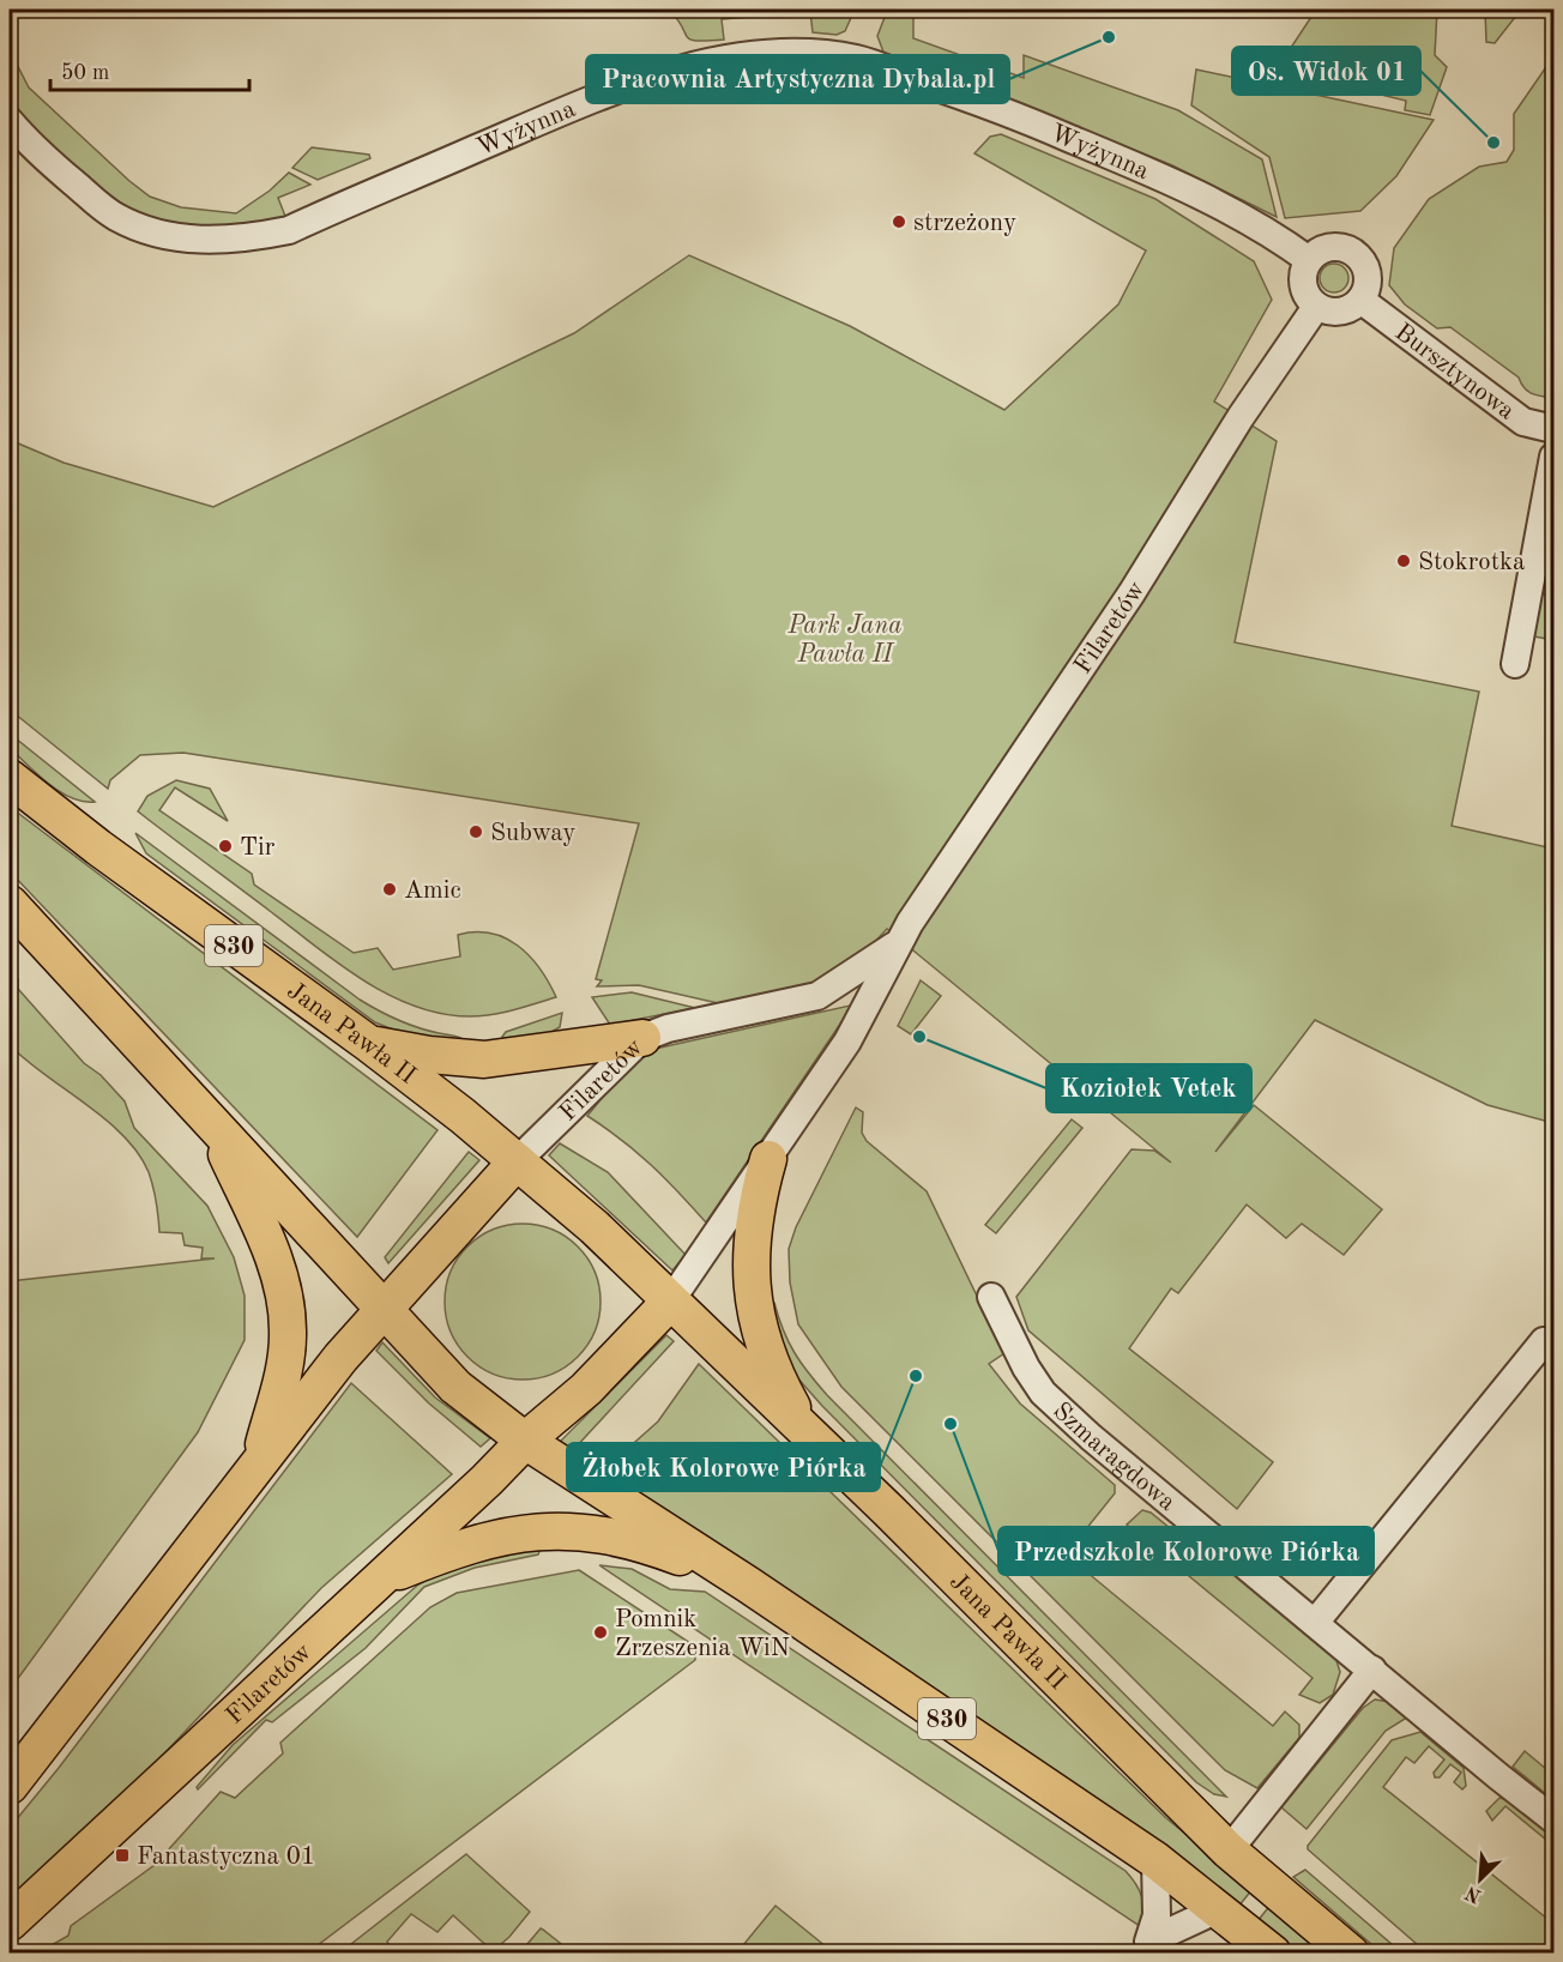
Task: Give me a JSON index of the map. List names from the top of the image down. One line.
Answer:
{"streets":{"main road":["Filaretów","830","Jana Pawła II"],"street":["Wyżynna","Bursztynowa","Szmaragdowa"]},"crossings":[["Wyżynna","Bursztynowa"],["Wyżynna","Filaretów"],["Bursztynowa","Filaretów"],["Filaretów","830"],["Filaretów","Jana Pawła II"],["830","Jana Pawła II"]],"parks":["Park Jana Pawła II"],"places":{"other":["Pracownia Artystyczna Dybala.pl","Os. Widok 01","strzeżony","Stokrotka","Subway","Tir","Amic","Koziołek Vetek","Żłobek Kolorowe Piórka","Przedszkole Kolorowe Piórka","Pomnik Zrzeszenia WiN"],"transit":["Fantastyczna 01"]},"scale_bar":"50 m","north":"bottom left"}
